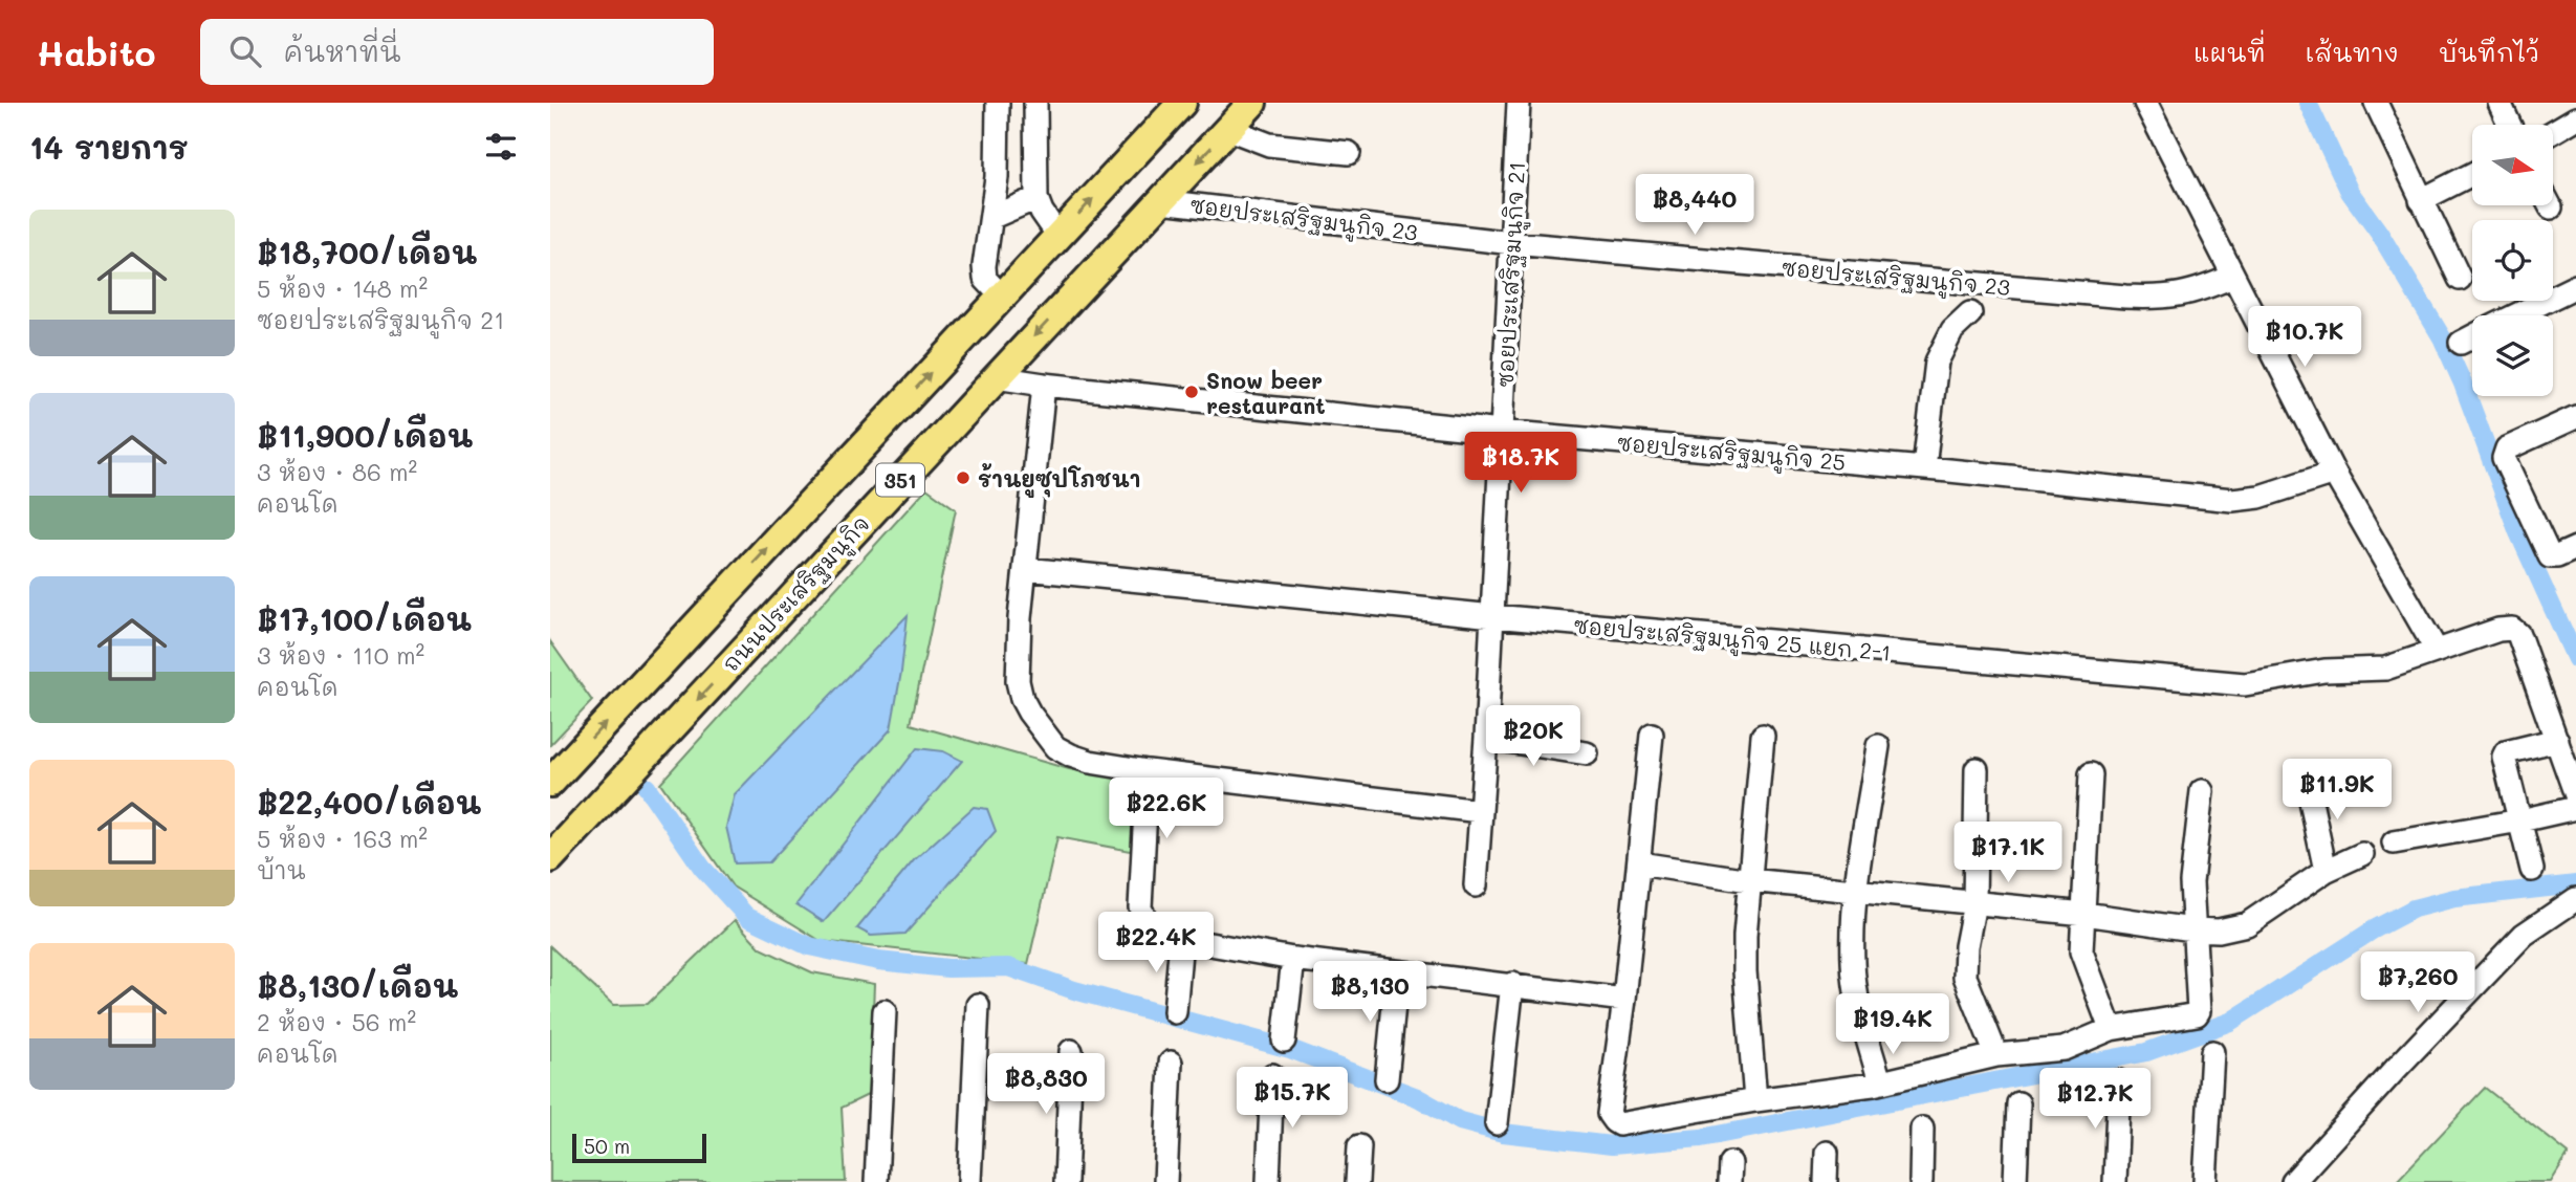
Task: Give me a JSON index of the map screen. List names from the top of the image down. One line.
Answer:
{"streets":{"main road":["351","ถนนประเสริฐมนูกิจ"],"street":["ซอยประเสริฐมนูกิจ 23","ซอยประเสริฐมนูกิจ 21","ซอยประเสริฐมนูกิจ 25","ซอยประเสริฐมนูกิจ 25 แยก 2-1"]},"crossings":[["ซอยประเสริฐมนูกิจ 23","ซอยประเสริฐมนูกิจ 21"],["ซอยประเสริฐมนูกิจ 23","ถนนประเสริฐมนูกิจ"],["ซอยประเสริฐมนูกิจ 21","ซอยประเสริฐมนูกิจ 25"],["ซอยประเสริฐมนูกิจ 21","ซอยประเสริฐมนูกิจ 25 แยก 2-1"],["ซอยประเสริฐมนูกิจ 25","ถนนประเสริฐมนูกิจ"]],"places":["Snow beer restaurant","ร้านยูซุปโภชนา"],"scale_bar":"50 m","north":"right","page":{"header":"Habito","search":"ค้นหาที่นี่","nav":["แผนที่","เส้นทาง","บันทึกไว้"],"heading":"14 รายการ","price":["฿8,440","฿10.7K","฿18.7K","฿20K","฿11.9K","฿22.6K","฿17.1K","฿22.4K","฿7,260","฿8,130","฿19.4K","฿8,830","฿15.7K","฿12.7K"],"list":[{"name":"฿18,700/เดือน","note":"5 ห้อง · 148 m² · ซอยประเสริฐมนูกิจ 21"},{"name":"฿11,900/เดือน","note":"3 ห้อง · 86 m² · คอนโด"},{"name":"฿17,100/เดือน","note":"3 ห้อง · 110 m² · คอนโด"},{"name":"฿22,400/เดือน","note":"5 ห้อง · 163 m² · บ้าน"},{"name":"฿8,130/เดือน","note":"2 ห้อง · 56 m² · คอนโด"}],"scale":"50 m"}}
